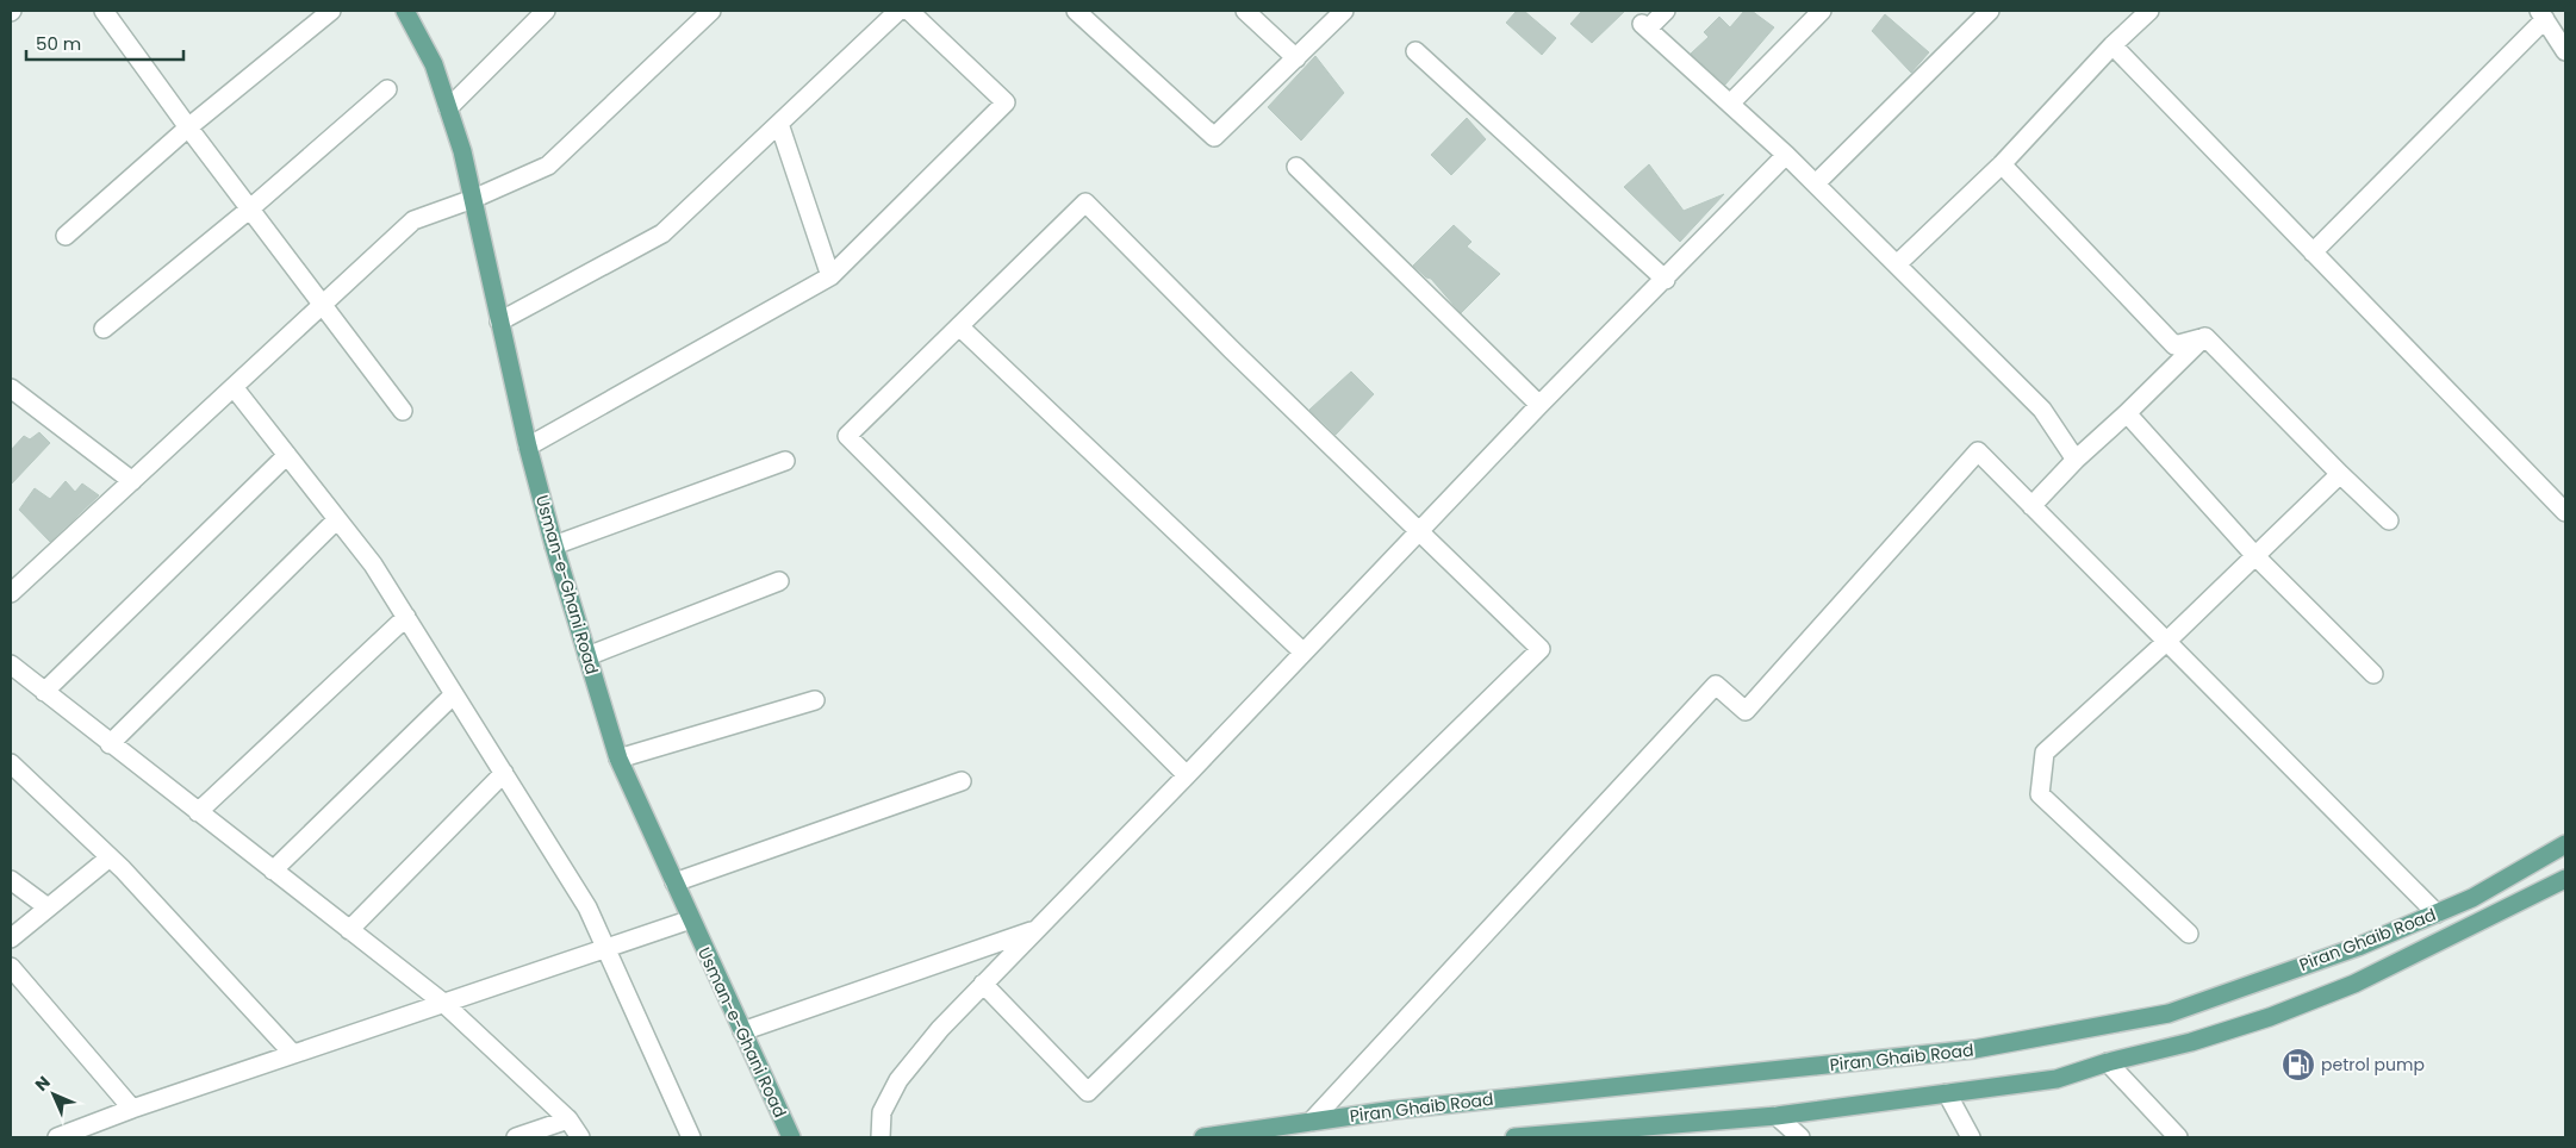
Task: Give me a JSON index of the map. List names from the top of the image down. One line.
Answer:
{"streets":{"main road":["Usman-e-Ghani Road","Piran Ghaib Road"]},"places":{"fuel station":["petrol pump"]},"scale_bar":"50 m","north":"top left"}
